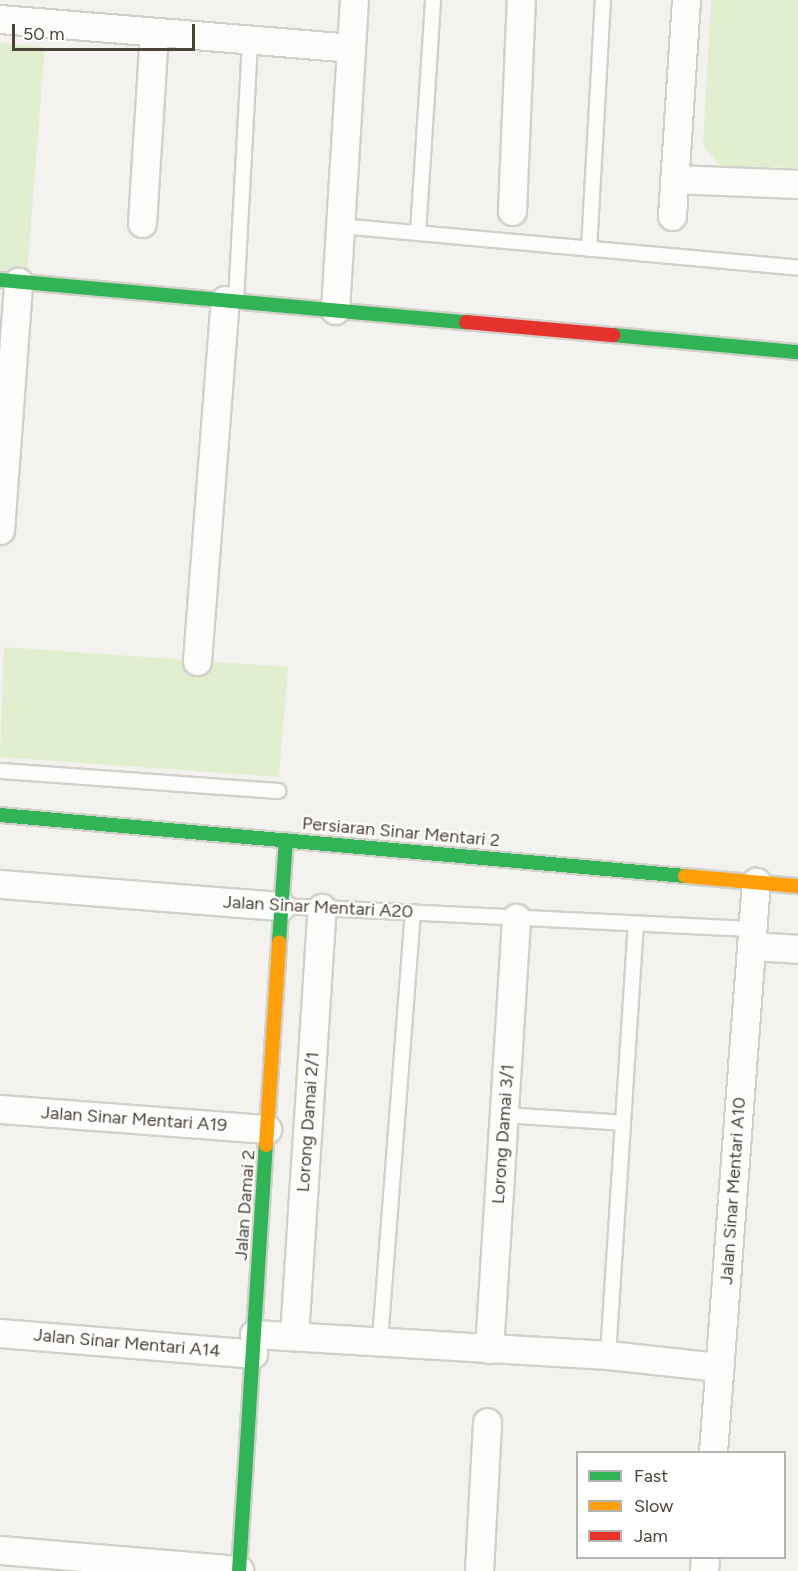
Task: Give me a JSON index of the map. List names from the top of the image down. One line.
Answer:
{"streets":{"street":["Persiaran Sinar Mentari 2","Jalan Sinar Mentari A20","Jalan Sinar Mentari A19","Lorong Damai 2/1","Lorong Damai 3/1","Jalan Sinar Mentari A10","Jalan Damai 2","Jalan Sinar Mentari A14"]},"crossings":[["Persiaran Sinar Mentari 2","Jalan Sinar Mentari A10"],["Persiaran Sinar Mentari 2","Jalan Damai 2"],["Jalan Sinar Mentari A20","Lorong Damai 2/1"],["Jalan Sinar Mentari A20","Lorong Damai 3/1"],["Jalan Sinar Mentari A20","Jalan Sinar Mentari A10"],["Jalan Sinar Mentari A20","Jalan Damai 2"],["Jalan Sinar Mentari A19","Jalan Damai 2"],["Lorong Damai 2/1","Jalan Sinar Mentari A14"],["Lorong Damai 3/1","Jalan Sinar Mentari A14"],["Jalan Sinar Mentari A10","Jalan Sinar Mentari A14"],["Jalan Damai 2","Jalan Sinar Mentari A14"]],"legend":["Fast","Slow","Jam"],"scale_bar":"50 m"}
